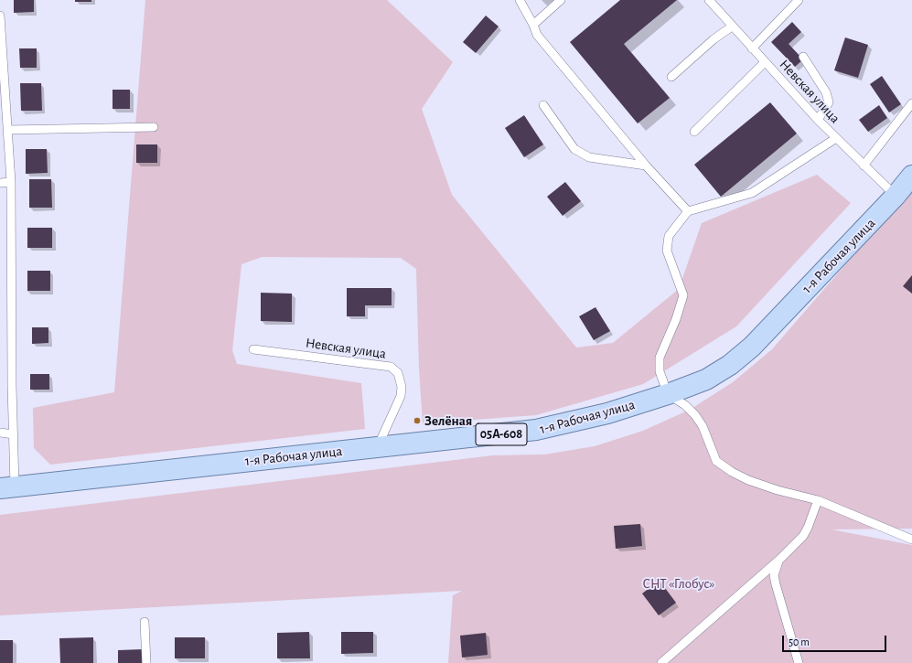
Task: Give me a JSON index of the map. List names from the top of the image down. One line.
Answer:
{"streets":{"main road":["1-я Рабочая улица","05А-608"],"lane":["Невская улица"]},"crossings":[["Невская улица","1-я Рабочая улица"]],"parks":["СНТ «Глобус»"],"places":["Зелёная"],"scale_bar":"50 m"}
